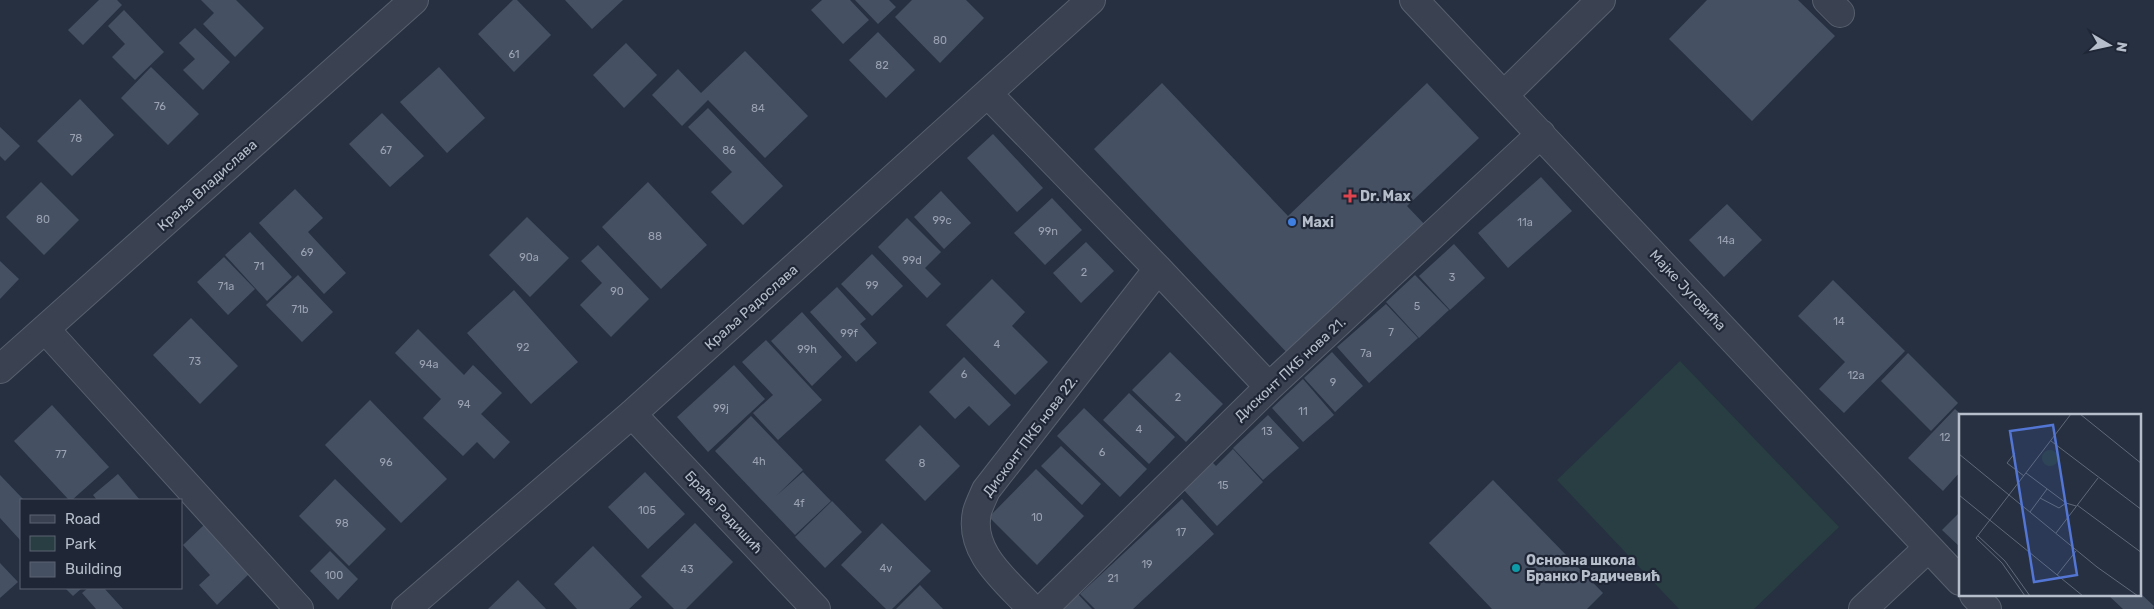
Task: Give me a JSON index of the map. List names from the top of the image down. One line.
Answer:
{"streets":{"street":["Краља Владислава","Мајке Југовића","Краља Радослава","Дисконт ПКБ нова 21.","Дисконт ПКБ нова 22.","Браће Радишић"]},"crossings":[["Мајке Југовића","Дисконт ПКБ нова 21."],["Краља Радослава","Браће Радишић"]],"places":{"health":["Dr. Max"],"other":["Maxi","Основна школа Бранко Радичевић"]},"house_numbers":["80","61","82","76","84","78","67","86","80","99c","11a","99n","88","14a","69","90a","99d","71","2","3","99","71a","90","5","71b","14","7","99f","4","92","99h","7a","73","94a","6","12a","9","2","94","99j","11","4","13","12","6","77","4h","96","8","15","4f","105","10","98","17","19","4v","43","100","21"],"legend":["Road","Park","Building"],"north":"right"}
